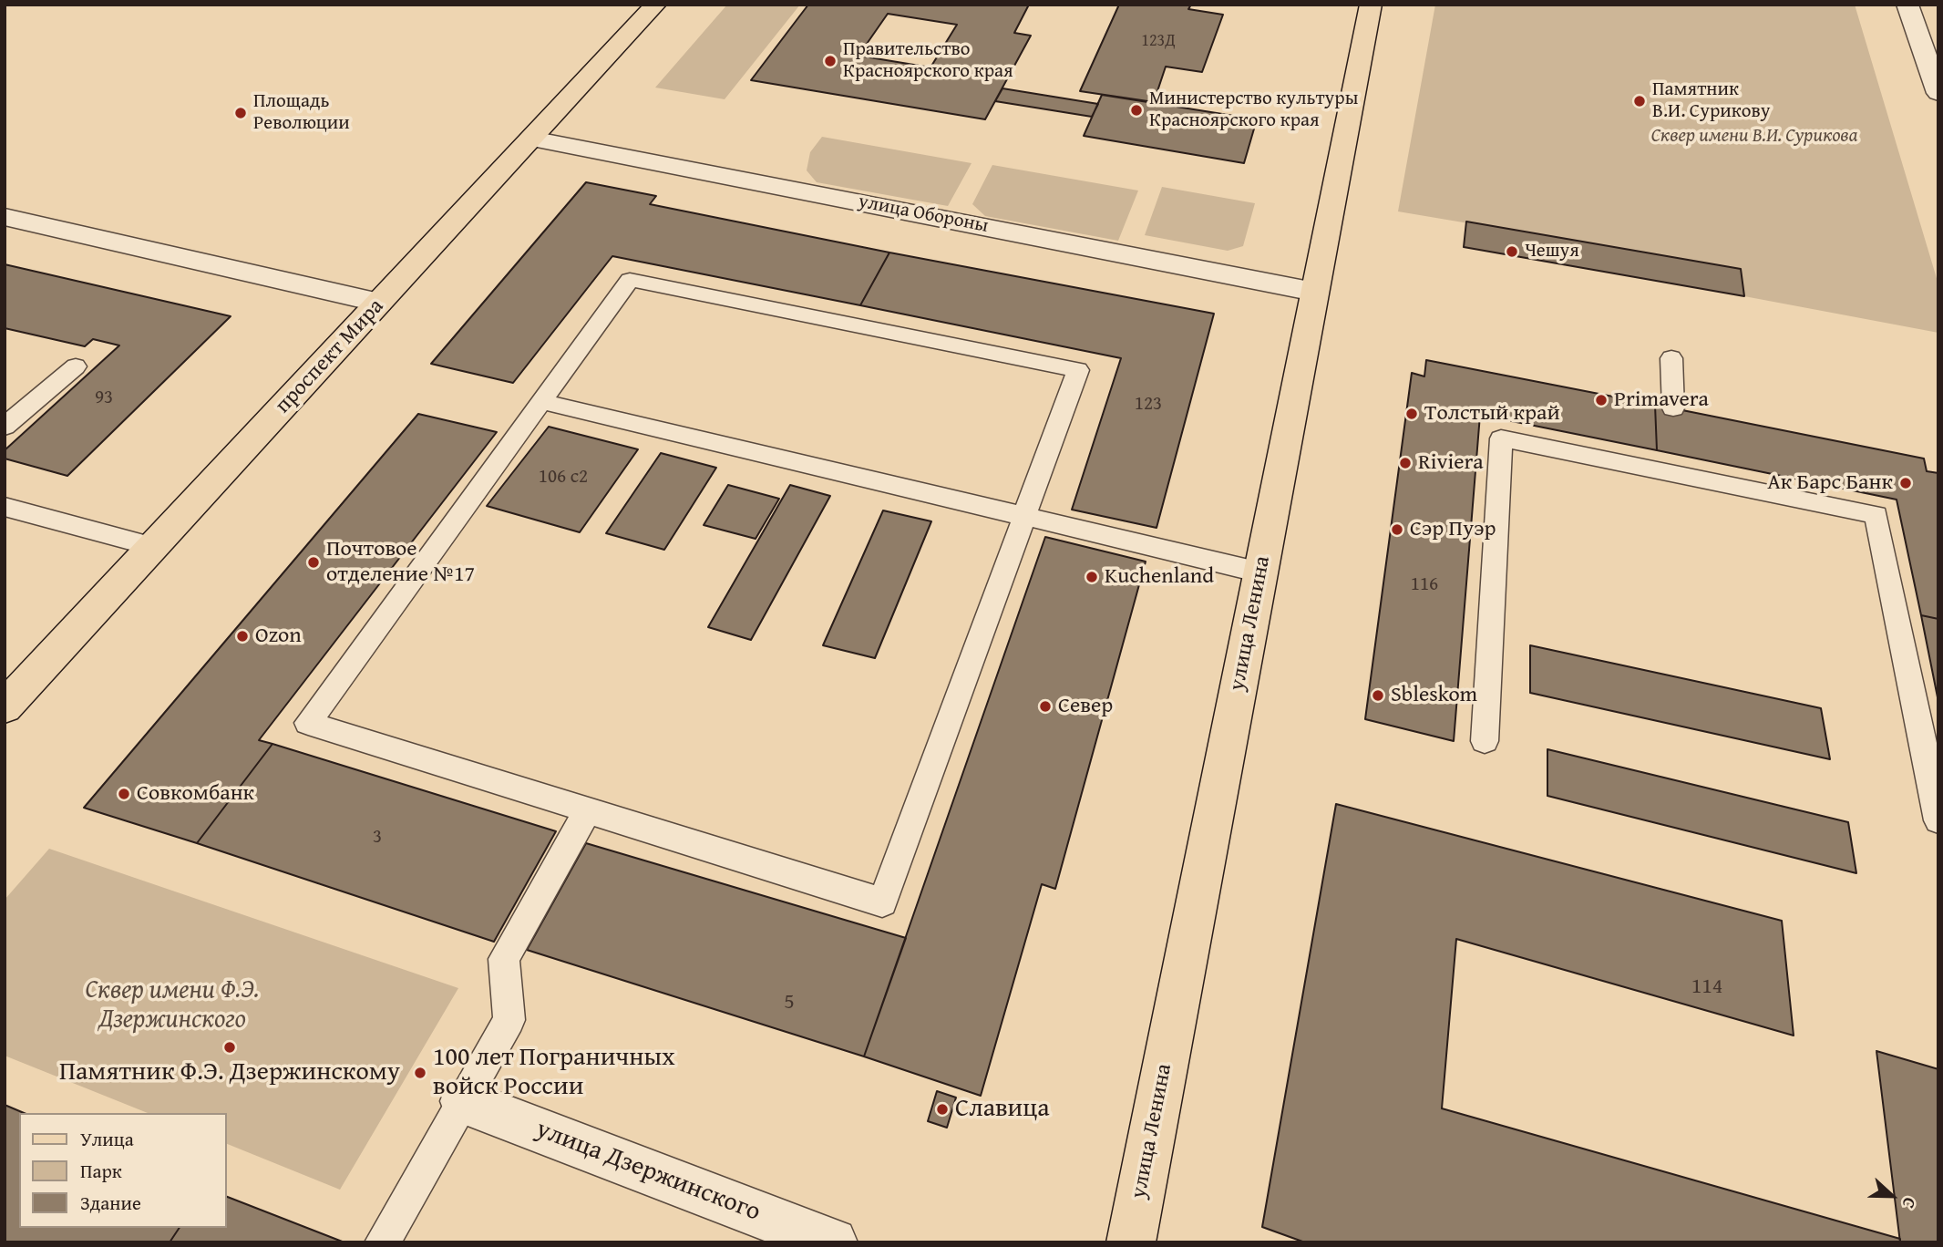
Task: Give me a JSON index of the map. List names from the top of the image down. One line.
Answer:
{"streets":{"main road":["проспект Мира","улица Ленина"],"street":["улица Обороны","улица Дзержинского"]},"crossings":[["улица Обороны","проспект Мира"],["улица Обороны","улица Ленина"]],"parks":["Сквер имени В.И. Сурикова","Сквер имени Ф.Э. Дзержинского"],"places":["Правительство Красноярского края","Памятник В.И. Сурикову","Министерство культуры Красноярского края","Площадь Революции","Чешуя","Primavera","Толстый край","Riviera","Ак Барс Банк","Сэр Пуэр","Почтовое отделение №17","Kuchenland","Ozon","Sbleskom","Север","Совкомбанк","Памятник Ф.Э. Дзержинскому","100 лет Пограничных войск России","Славица"],"house_numbers":["123Д","93","123","106 с2","116","3","114","5"],"legend":["Улица","Парк","Здание"],"north":"right"}
